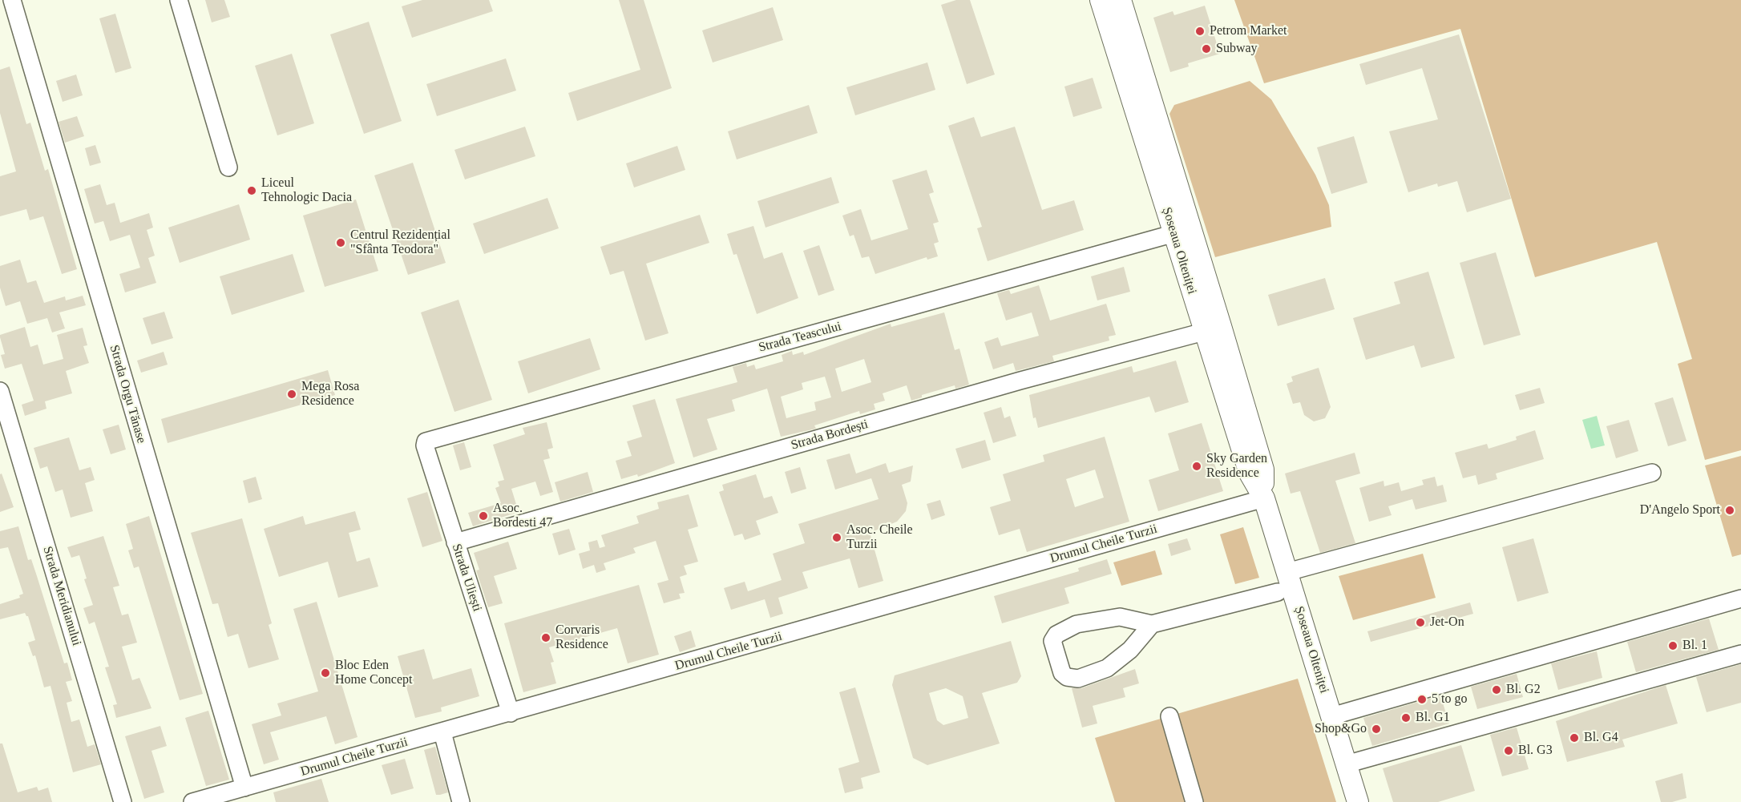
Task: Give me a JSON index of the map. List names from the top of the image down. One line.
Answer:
{"streets":{"main road":["Șoseaua Olteniței"],"street":["Strada Teascului","Strada Orgu Tănase","Strada Bordești","Drumul Cheile Turzii","Strada Uliești","Strada Meridianului"]},"crossings":[["Șoseaua Olteniței","Strada Teascului"],["Șoseaua Olteniței","Strada Bordești"],["Șoseaua Olteniței","Drumul Cheile Turzii"],["Strada Teascului","Strada Uliești"],["Strada Orgu Tănase","Drumul Cheile Turzii"],["Strada Bordești","Strada Uliești"],["Drumul Cheile Turzii","Strada Uliești"]],"places":["Petrom Market","Subway","Liceul Tehnologic Dacia","Centrul Rezidențial \"Sfânta Teodora\"","Mega Rosa Residence","Sky Garden Residence","D'Angelo Sport","Asoc. Bordesti 47","Asoc. Cheile Turzii","Jet-On","Corvaris Residence","Bl. 1","Bloc Eden Home Concept","Bl. G2","5 to go","Bl. G1","Shop&Go","Bl. G4","Bl. G3"]}
